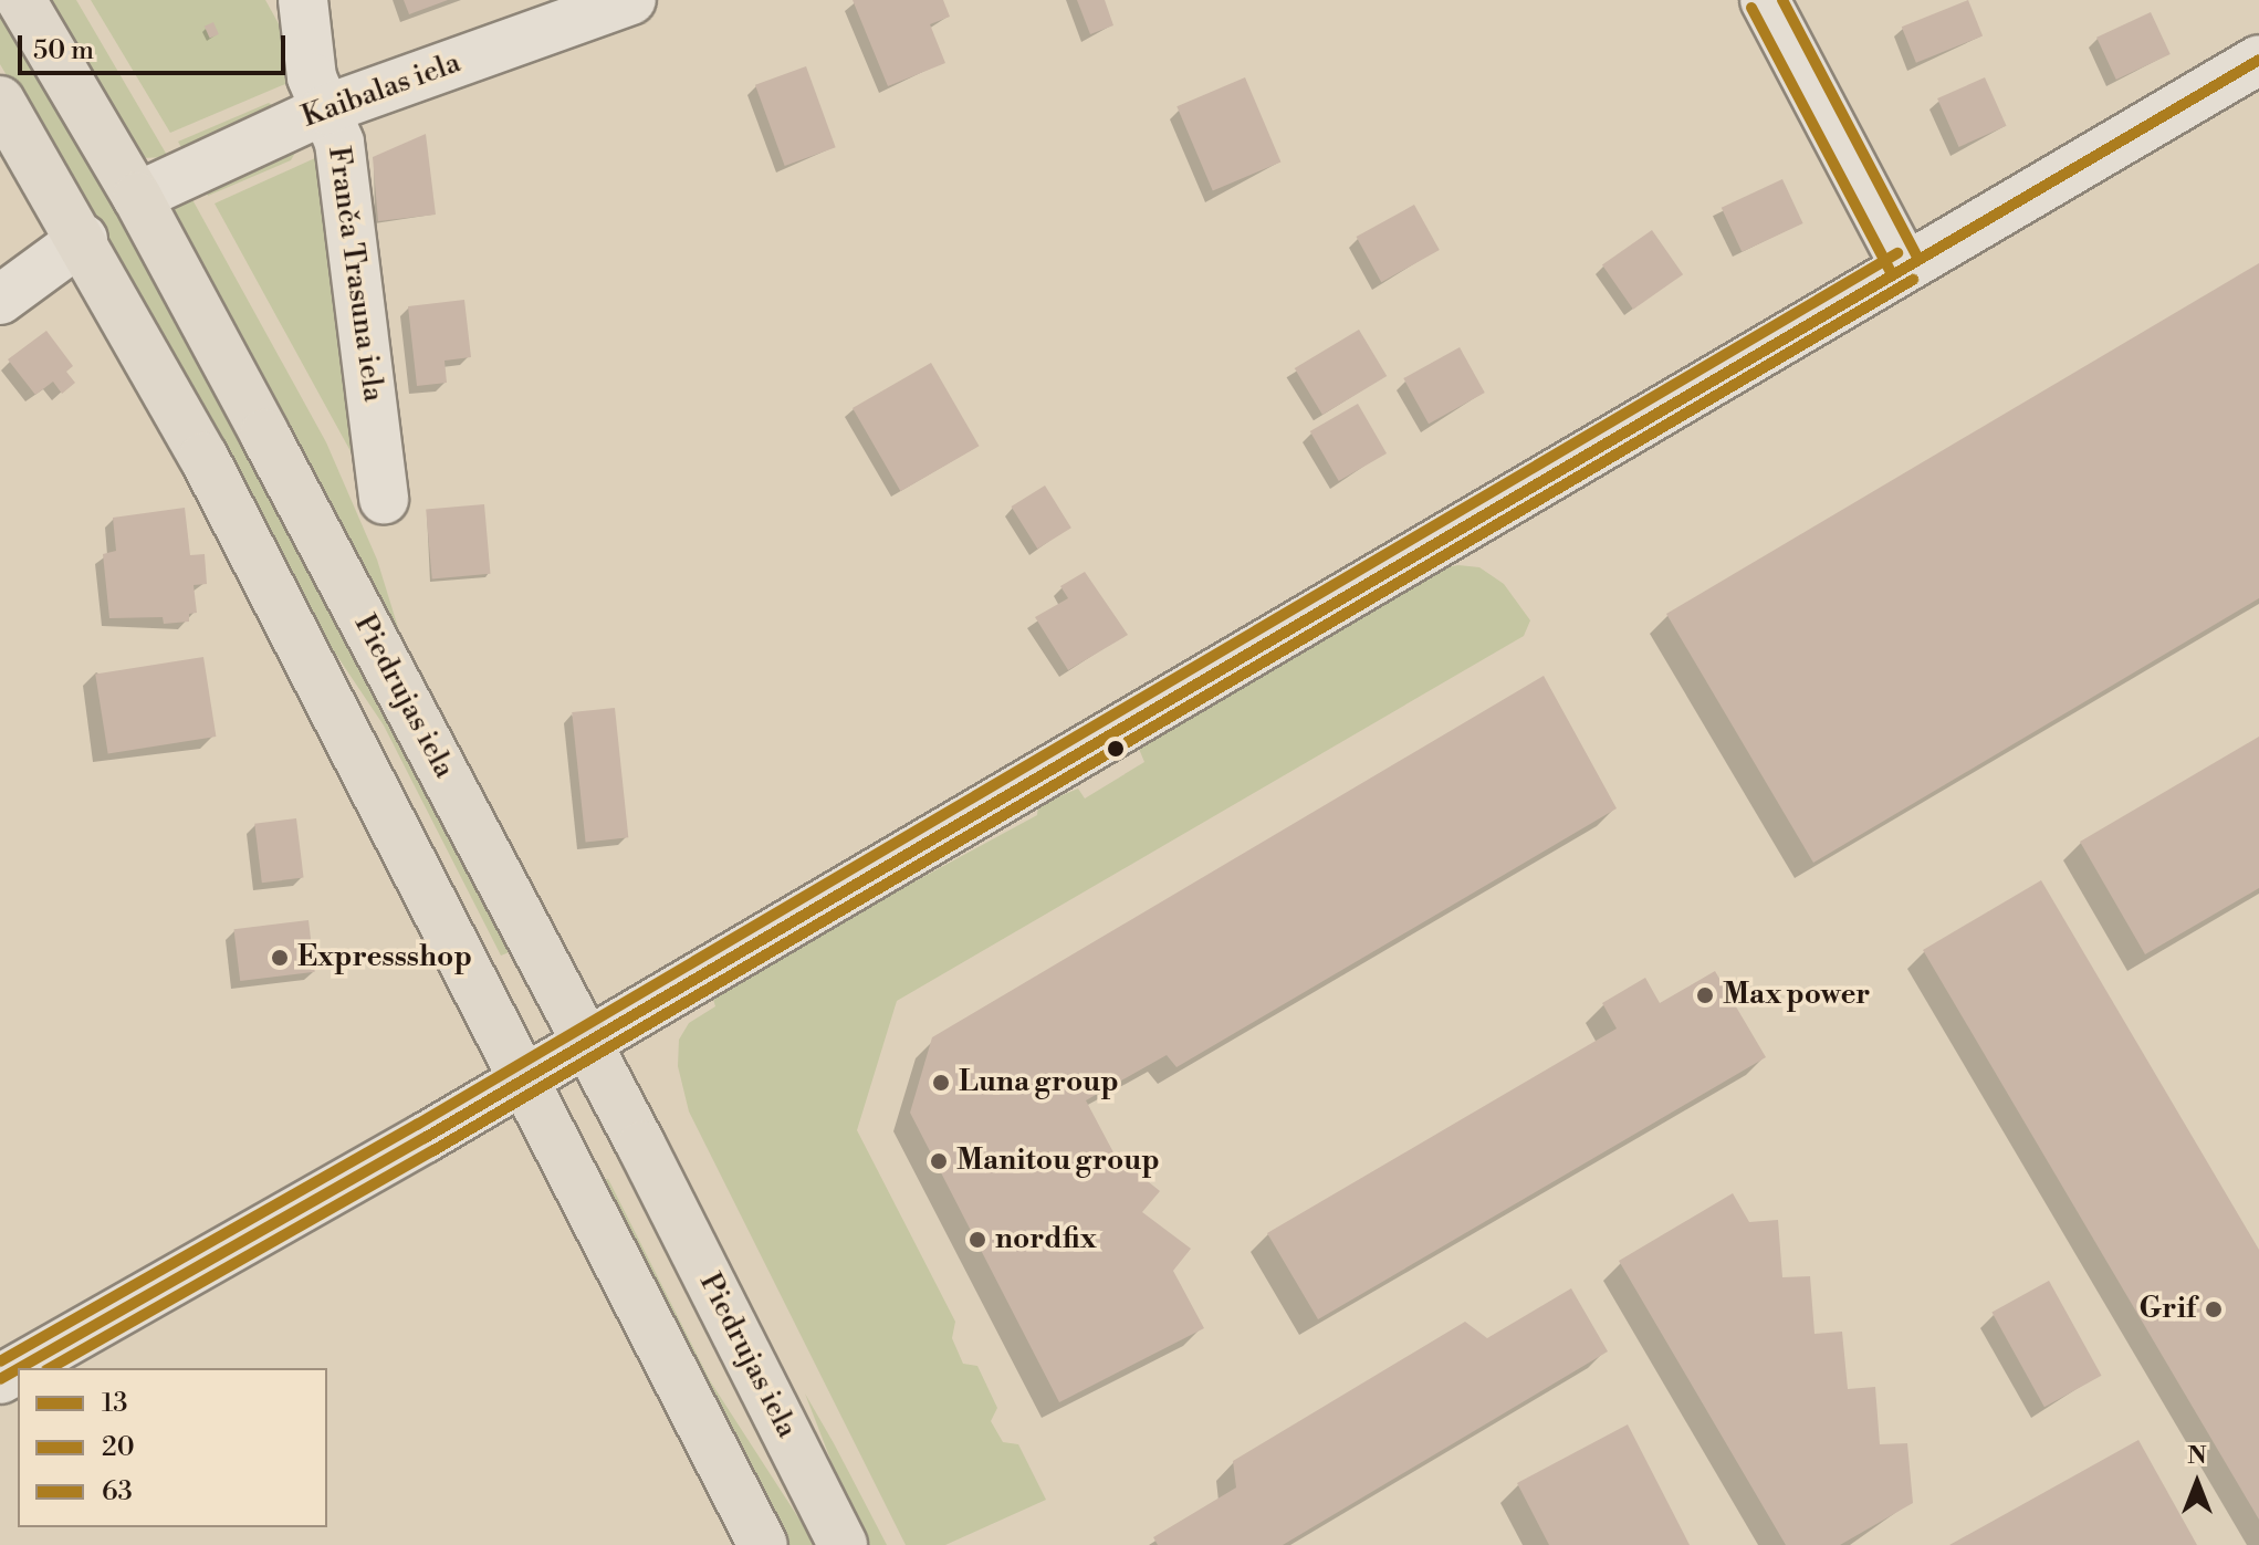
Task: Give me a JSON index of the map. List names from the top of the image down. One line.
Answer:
{"streets":{"main road":["Piedrujas iela"],"street":["Kaibalas iela","Franča Trasuna iela"]},"crossings":[["Kaibalas iela","Franča Trasuna iela"],["Kaibalas iela","Piedrujas iela"]],"places":["Expressshop","Max power","Luna group","Manitou group","nordfix","Grif"],"lines":["transit line 63","transit line 20","transit line 13"],"legend":["13","20","63"],"scale_bar":"50 m","north":"top"}
